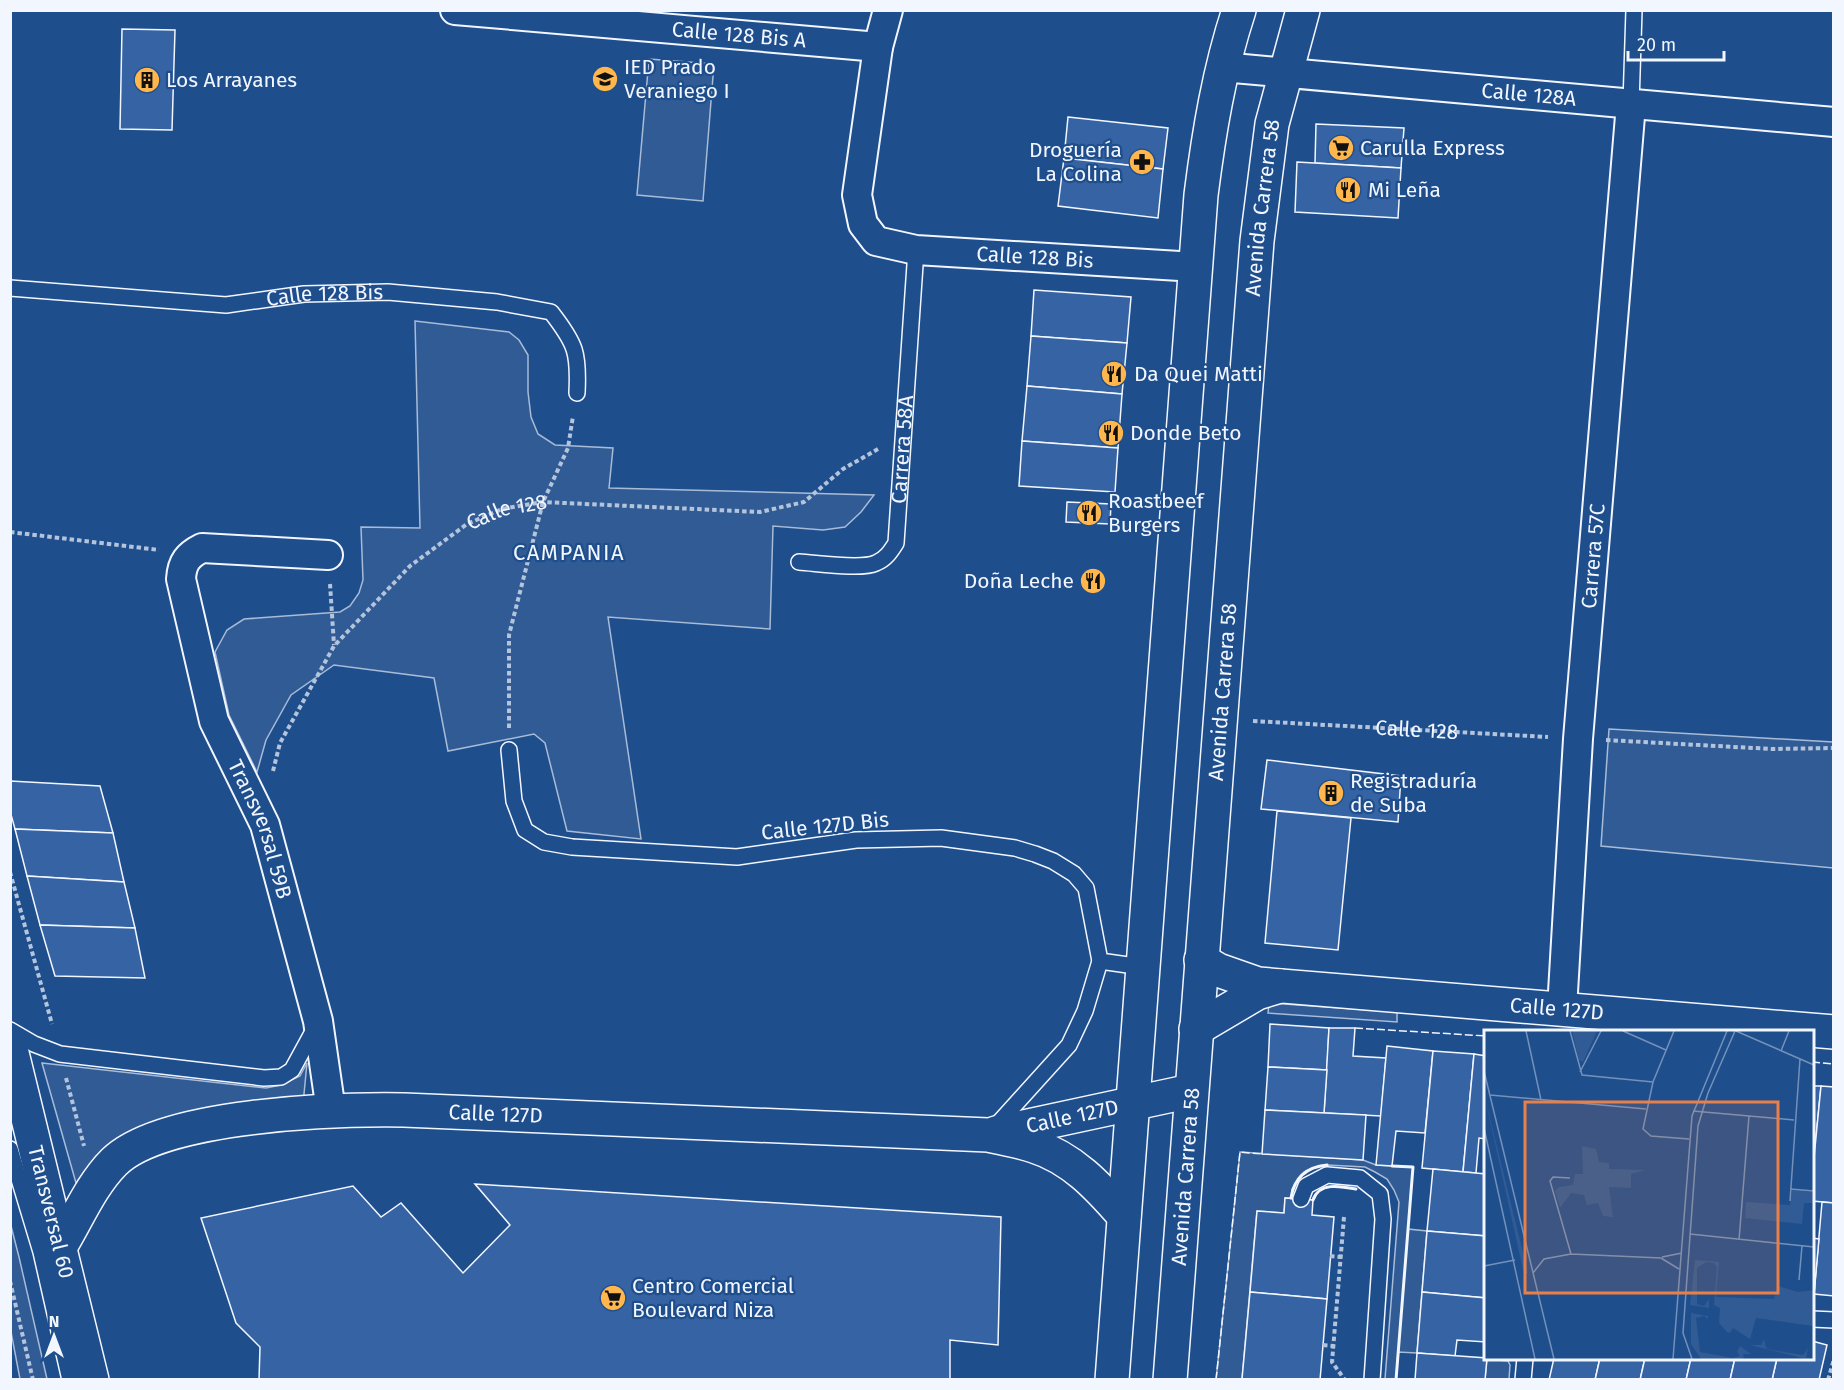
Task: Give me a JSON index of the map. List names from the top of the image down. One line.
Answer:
{"streets":{"main road":["Avenida Carrera 58","Calle 127D","Transversal 60"],"street":["Calle 128 Bis A","Calle 128A","Calle 128 Bis","Carrera 57C","Transversal 59B"],"lane":["Carrera 58A","Calle 127D Bis"],"path":["Calle 128"]},"crossings":[["Calle 128 Bis A","Calle 128 Bis"],["Calle 128A","Avenida Carrera 58"],["Calle 128A","Carrera 57C"],["Avenida Carrera 58","Calle 127D"],["Calle 128 Bis","Carrera 58A"],["Carrera 58A","Calle 128"],["Calle 128","Carrera 57C"],["Calle 128","Transversal 59B"],["Carrera 57C","Calle 127D"],["Transversal 59B","Calle 127D"],["Calle 127D","Transversal 60"]],"districts":["CAMPANIA"],"places":{"school or university":["IED Prado Veraniego I"],"building":["Los Arrayanes","Registraduría de Suba"],"supermarket":["Carulla Express","Centro Comercial Boulevard Niza"],"pharmacy":["Droguería La Colina"],"restaurant":["Mi Leña","Da Quei Matti","Donde Beto","Roastbeef Burgers","Doña Leche"]},"scale_bar":"20 m","north":"top"}
